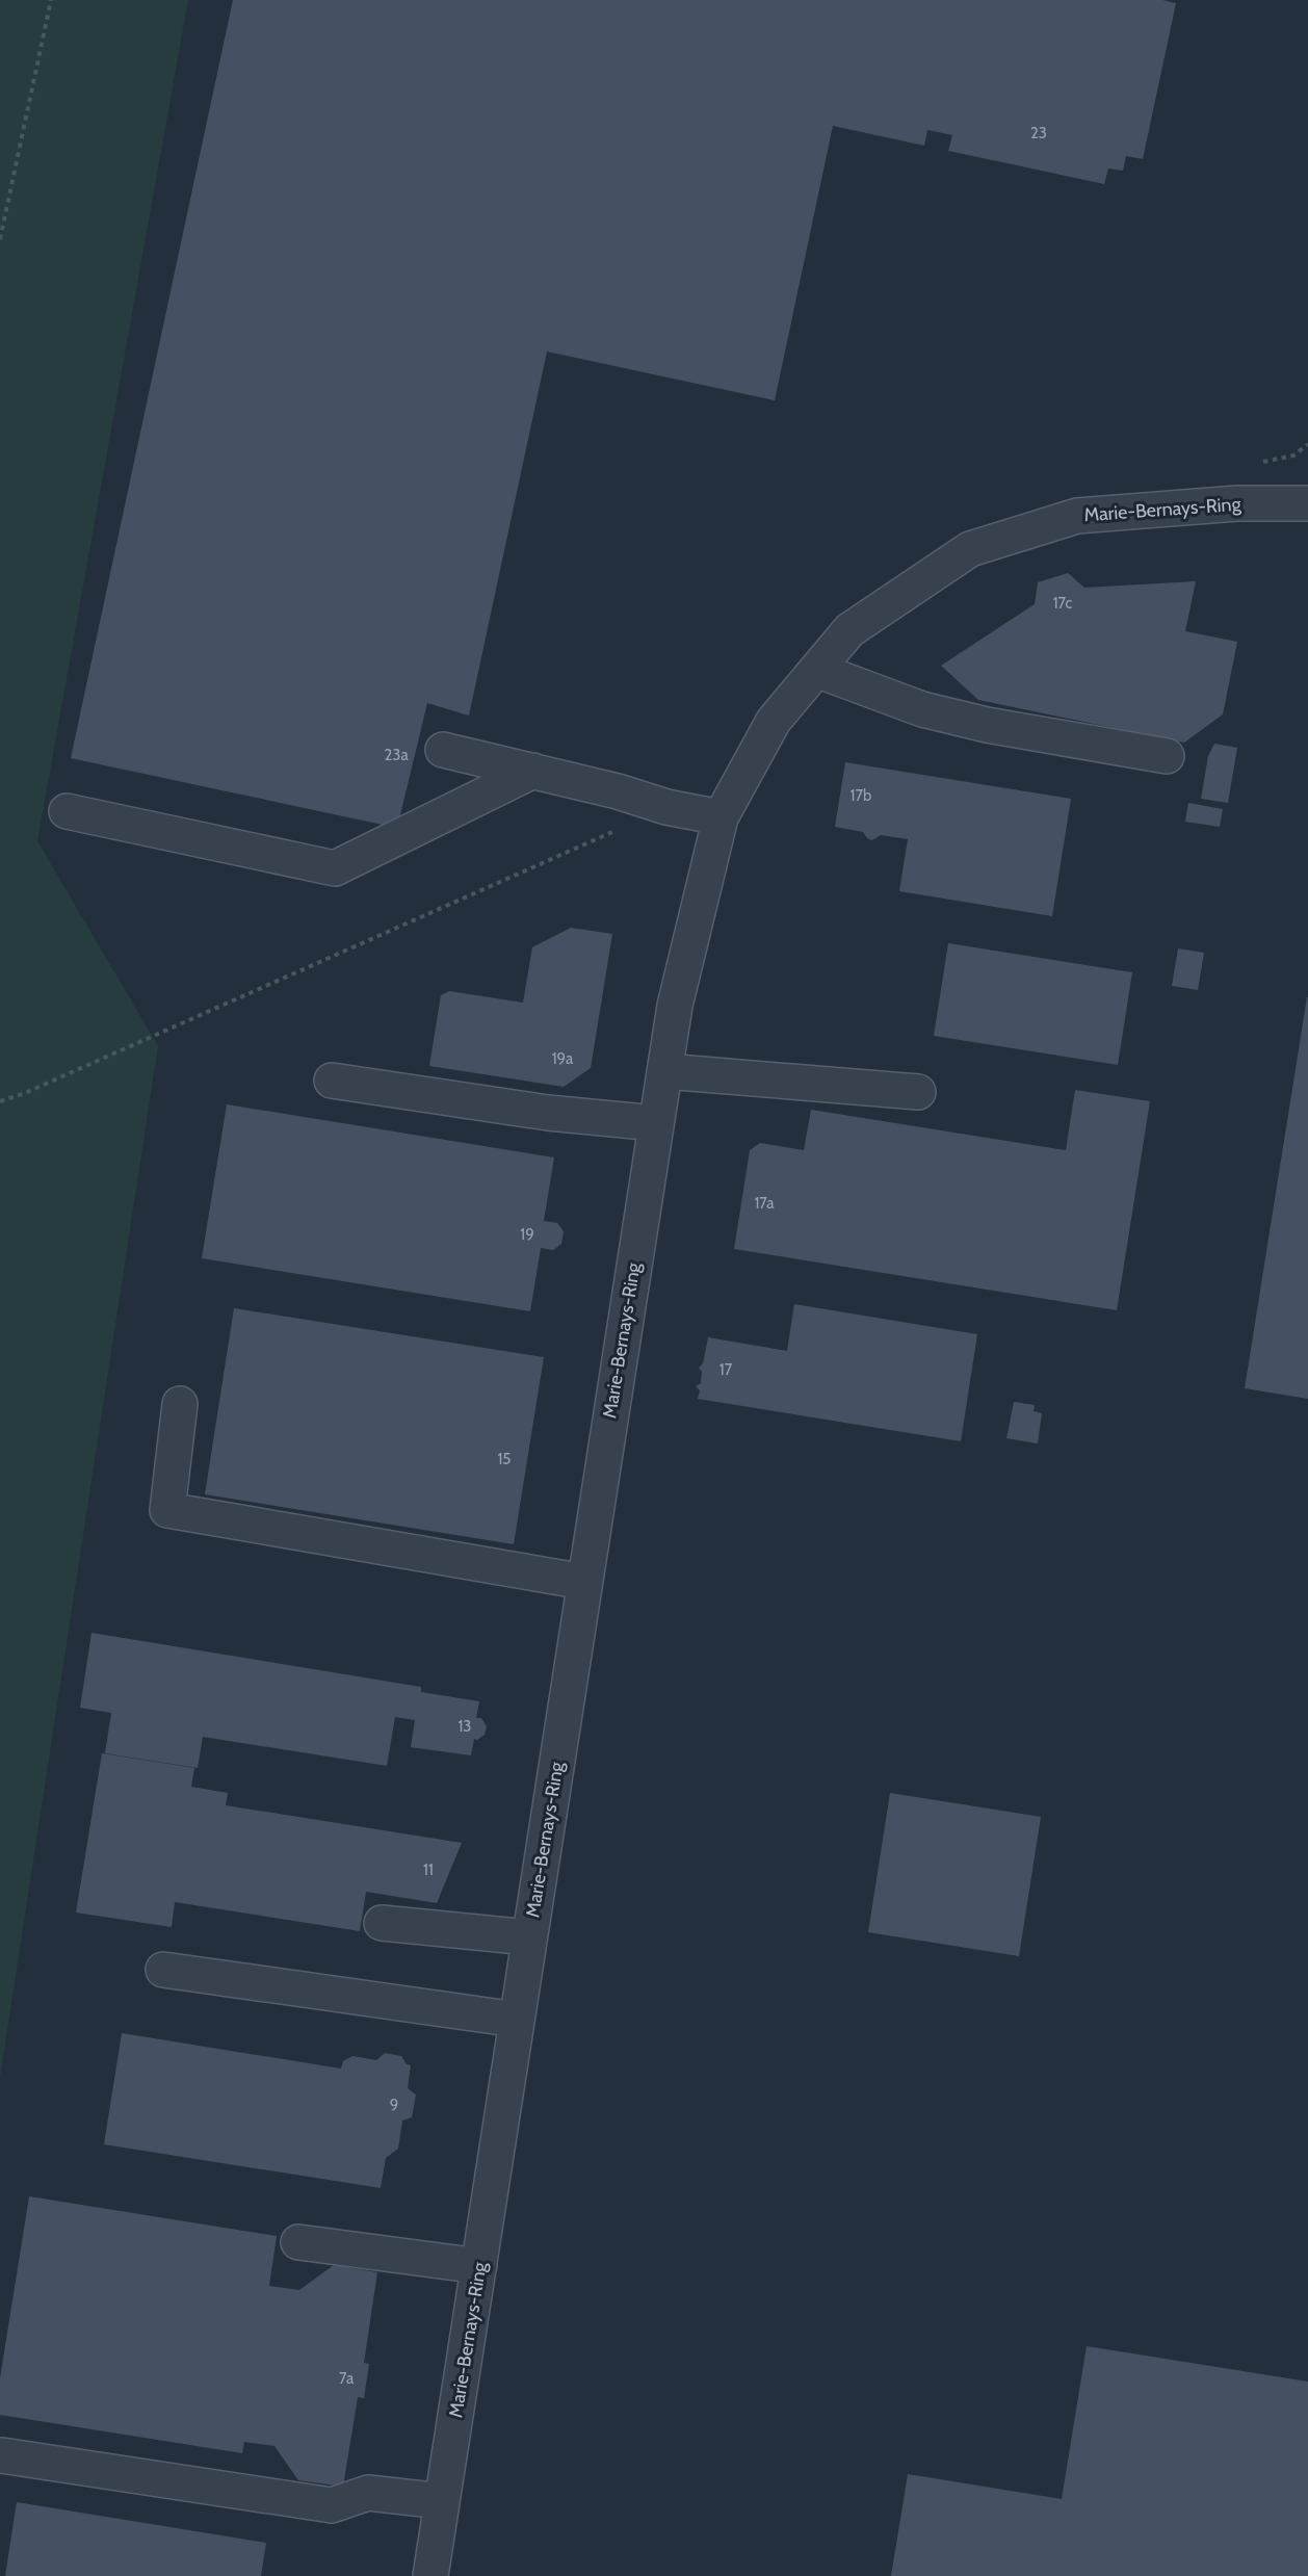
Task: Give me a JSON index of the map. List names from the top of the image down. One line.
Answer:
{"streets":{"street":["Marie-Bernays-Ring"]},"house_numbers":["23","17c","23a","17b","19a","17a","19","17","15","13","11","9","7a"]}
